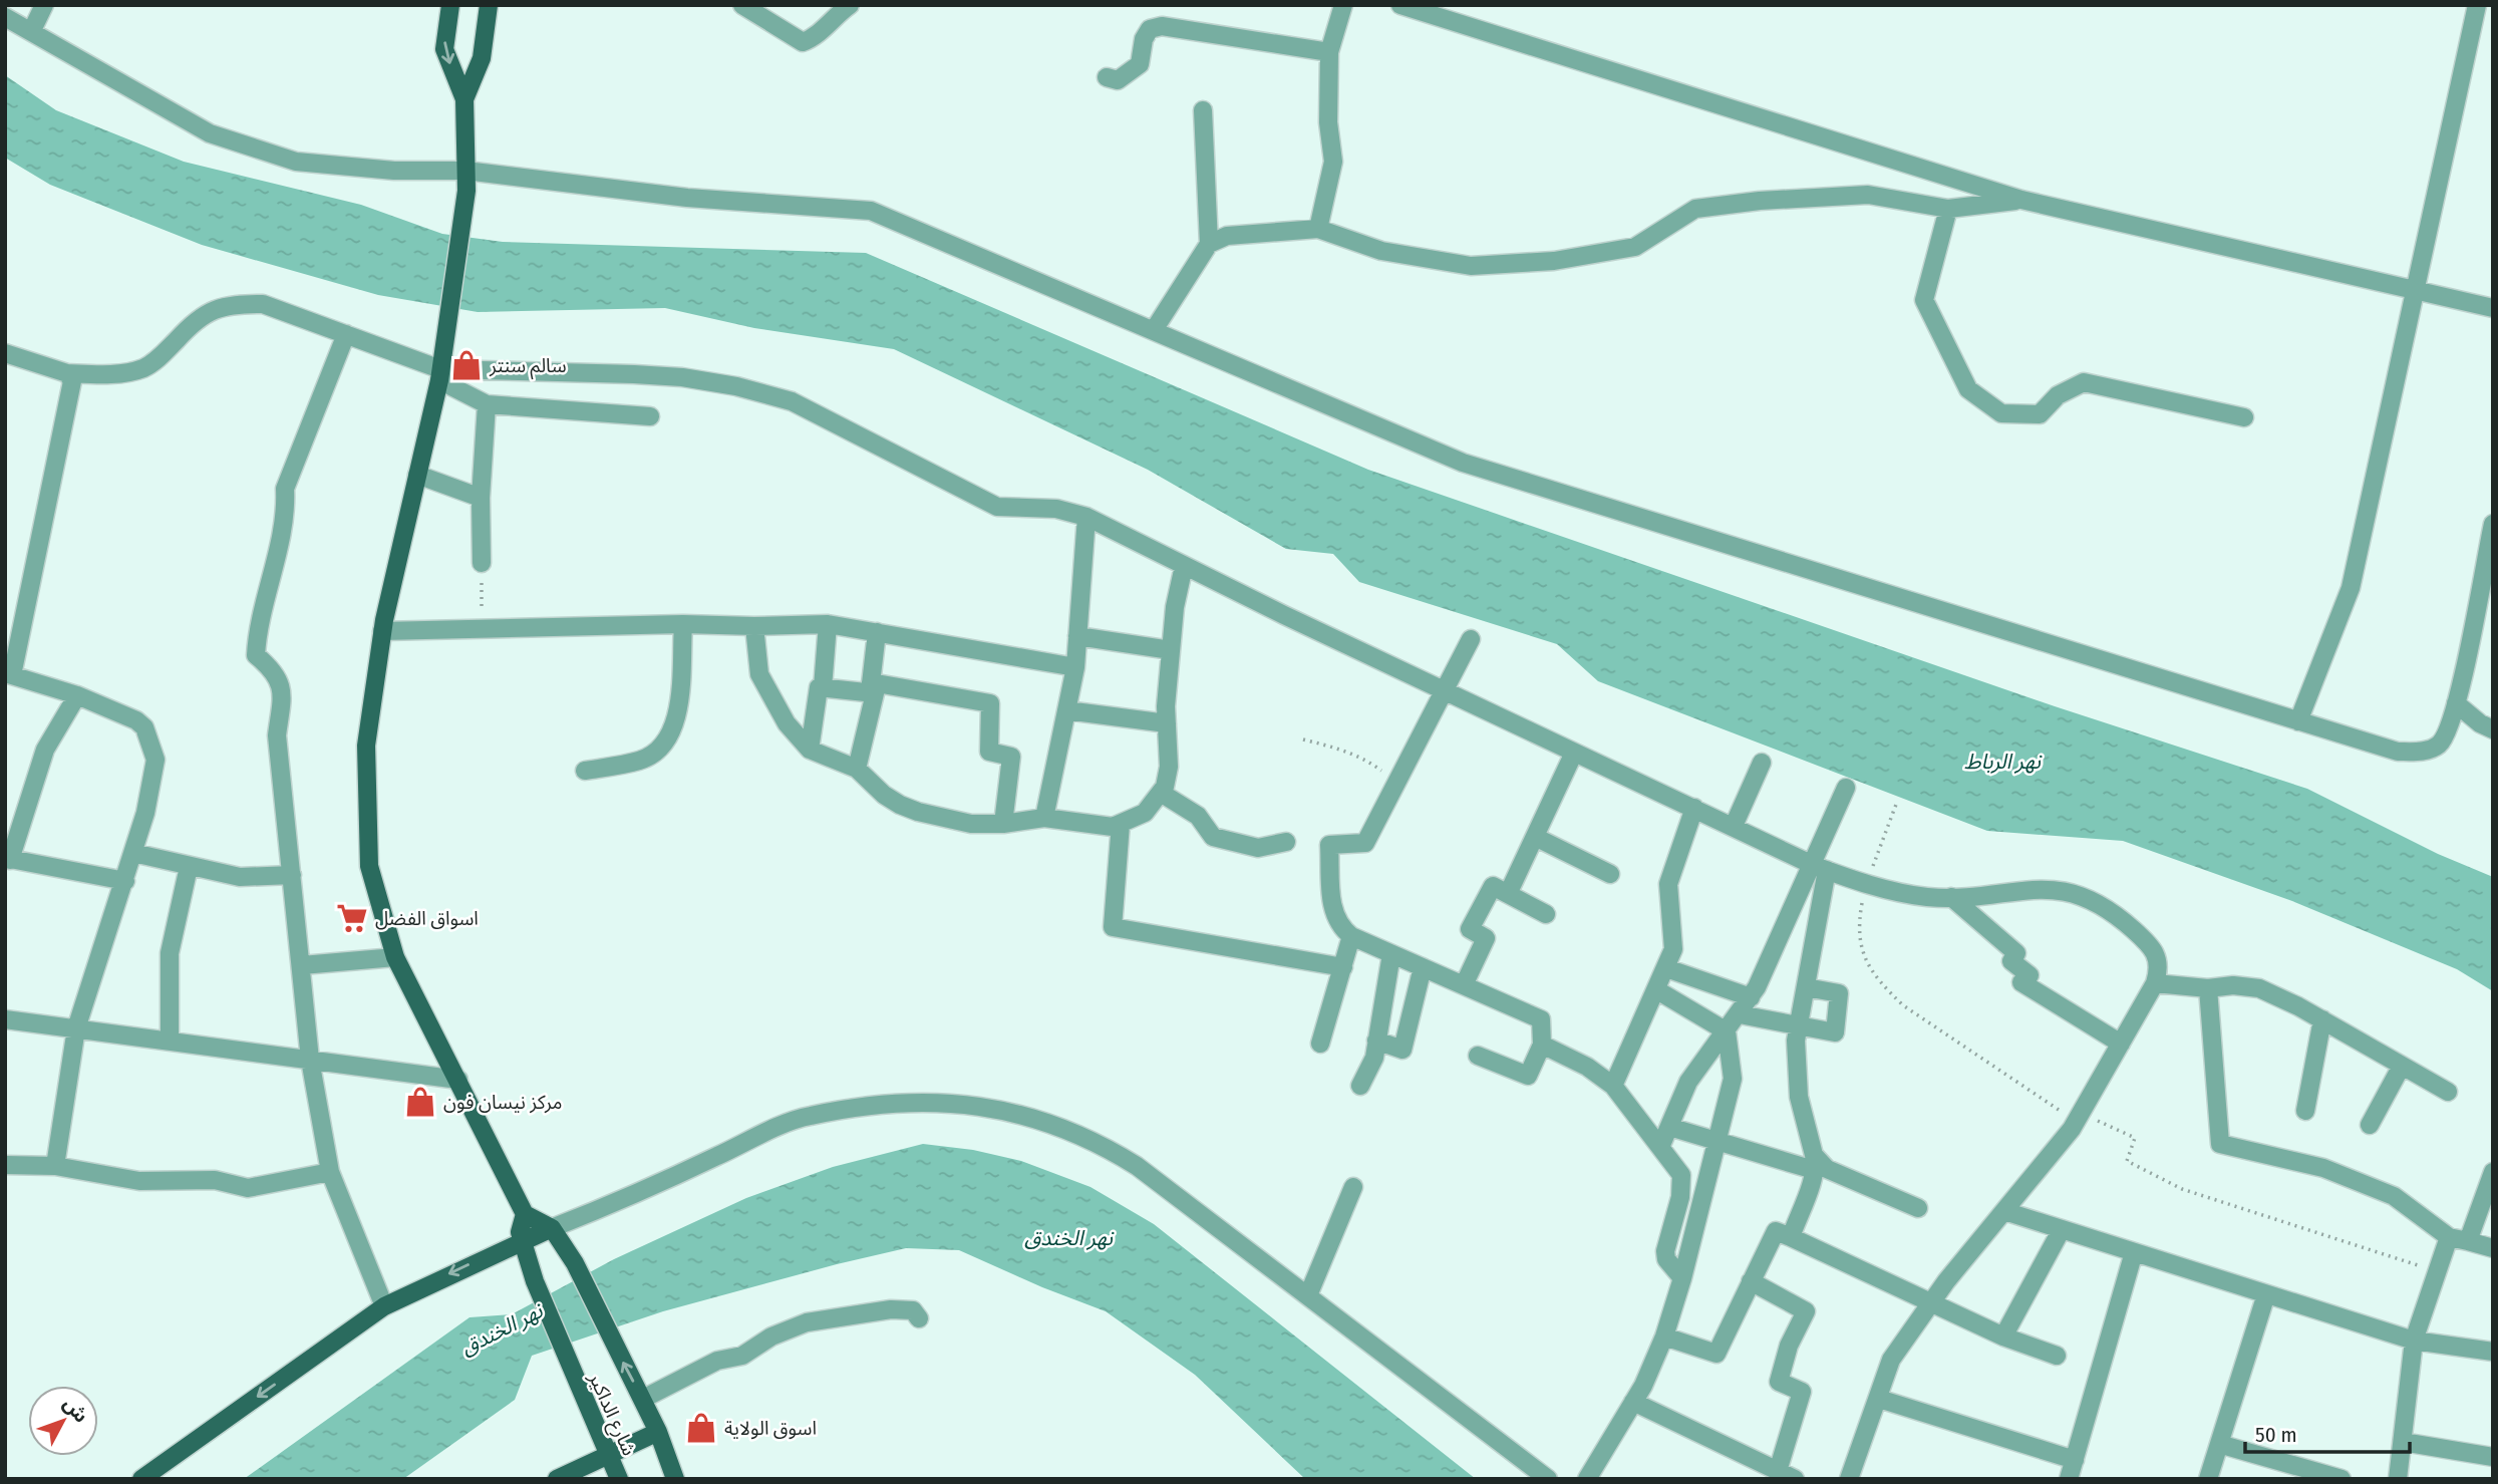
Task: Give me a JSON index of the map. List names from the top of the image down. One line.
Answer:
{"streets":{"main road":["شارع الداكير"]},"water":["نهر الرباط","نهر الخندق"],"places":{"shop":["سالم سنتر","مركز نيسان فون","اسوق الولاية"],"supermarket":["اسواق الفضل"]},"scale_bar":"50 m","north":"top right"}
